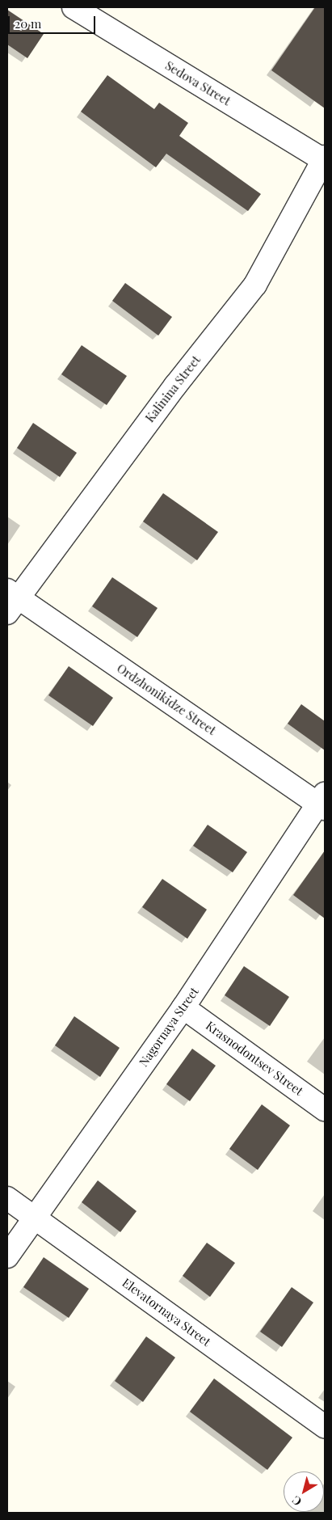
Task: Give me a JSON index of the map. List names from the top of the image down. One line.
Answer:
{"streets":{"street":["Sedova Street","Kalinina Street","Ordzhonikidze Street","Nagornaya Street","Krasnodontsev Street","Elevatornaya Street"]},"crossings":[["Sedova Street","Kalinina Street"],["Kalinina Street","Ordzhonikidze Street"],["Ordzhonikidze Street","Nagornaya Street"],["Nagornaya Street","Krasnodontsev Street"],["Nagornaya Street","Elevatornaya Street"]],"scale_bar":"20 m","north":"bottom left"}
